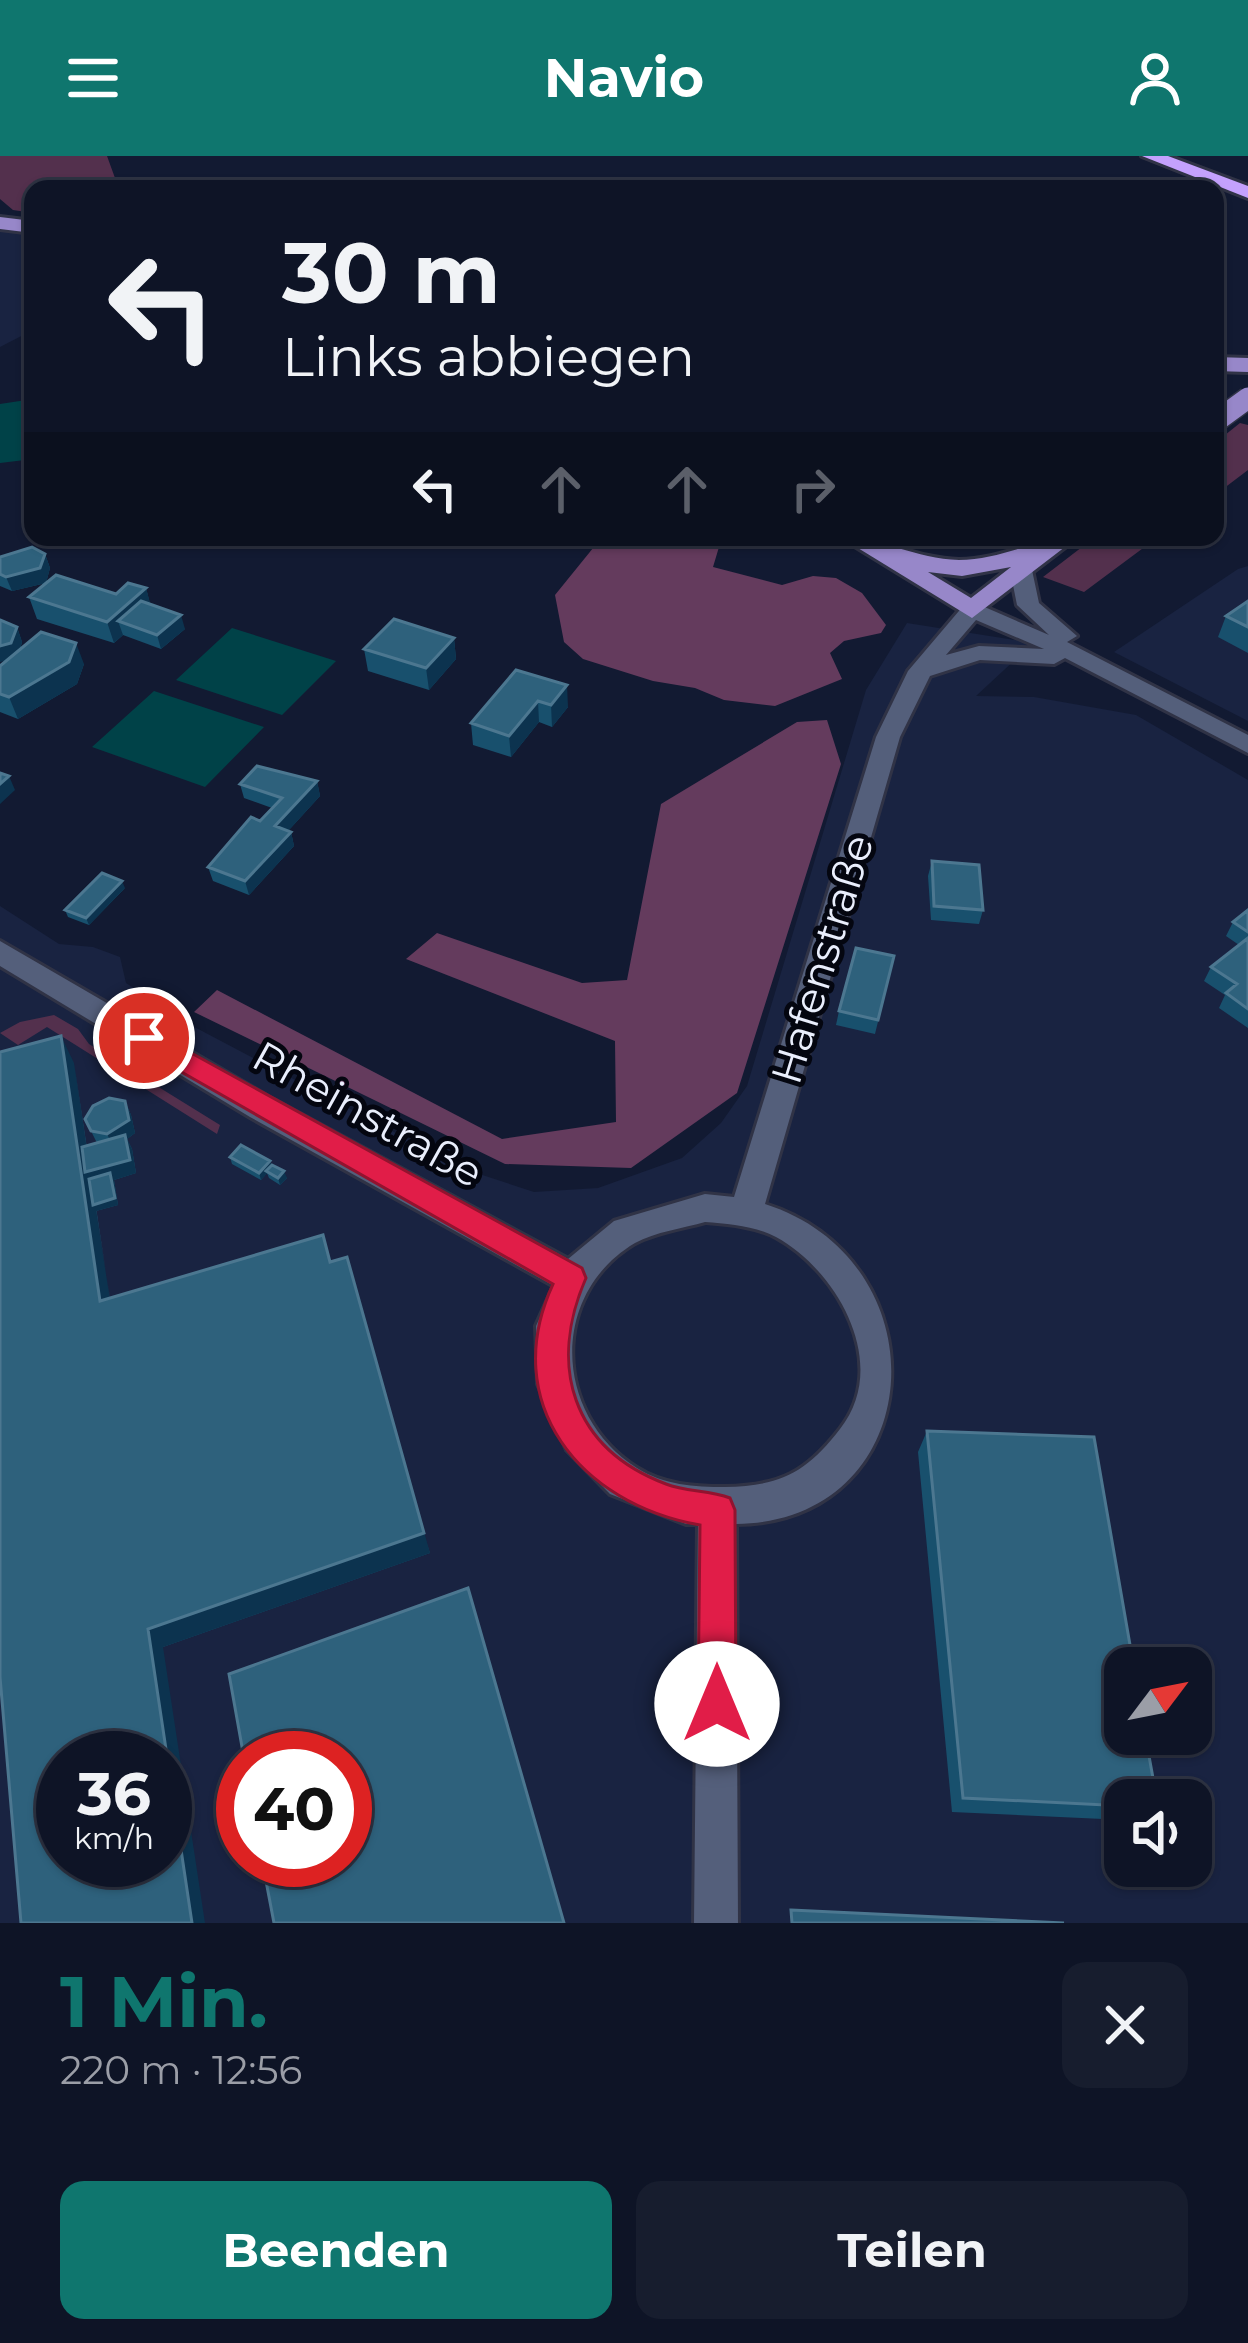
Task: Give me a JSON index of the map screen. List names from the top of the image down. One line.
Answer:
{"streets":{"street":["Hafenstraße","Rheinstraße"]},"crossings":[["Hafenstraße","Rheinstraße"]],"north":"top right","page":{"header":"Navio","turn":["30 m","Links abbiegen"],"speed":"36 km/h","limit":"40","heading":["1 Min.","220 m · 12:56"],"buttons":["Beenden","Teilen"]}}
